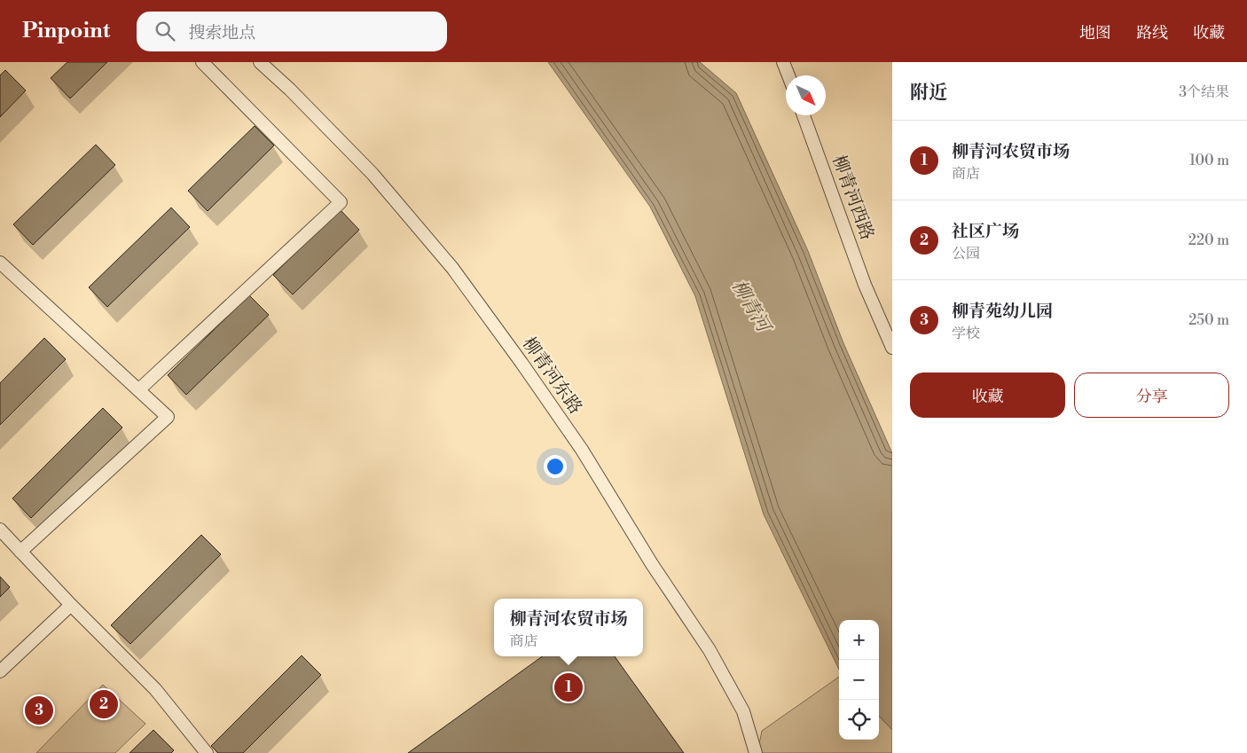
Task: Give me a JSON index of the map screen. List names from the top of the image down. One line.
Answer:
{"streets":{"street":["柳青河西路","柳青河东路"]},"water":["柳青河"],"north":"bottom right","page":{"header":"Pinpoint","search":"搜索地点","nav":["地图","路线","收藏"],"heading":["附近","3个结果"],"list":[{"mark":"1","name":"柳青河农贸市场","note":"商店","value":"100 m"},{"mark":"2","name":"社区广场","note":"公园","value":"220 m"},{"mark":"3","name":"柳青苑幼儿园","note":"学校","value":"250 m"}],"buttons":["收藏","分享"],"popup":["柳青河农贸市场","商店"],"map_buttons":["+","−"],"pins":["1","2","3"]}}
